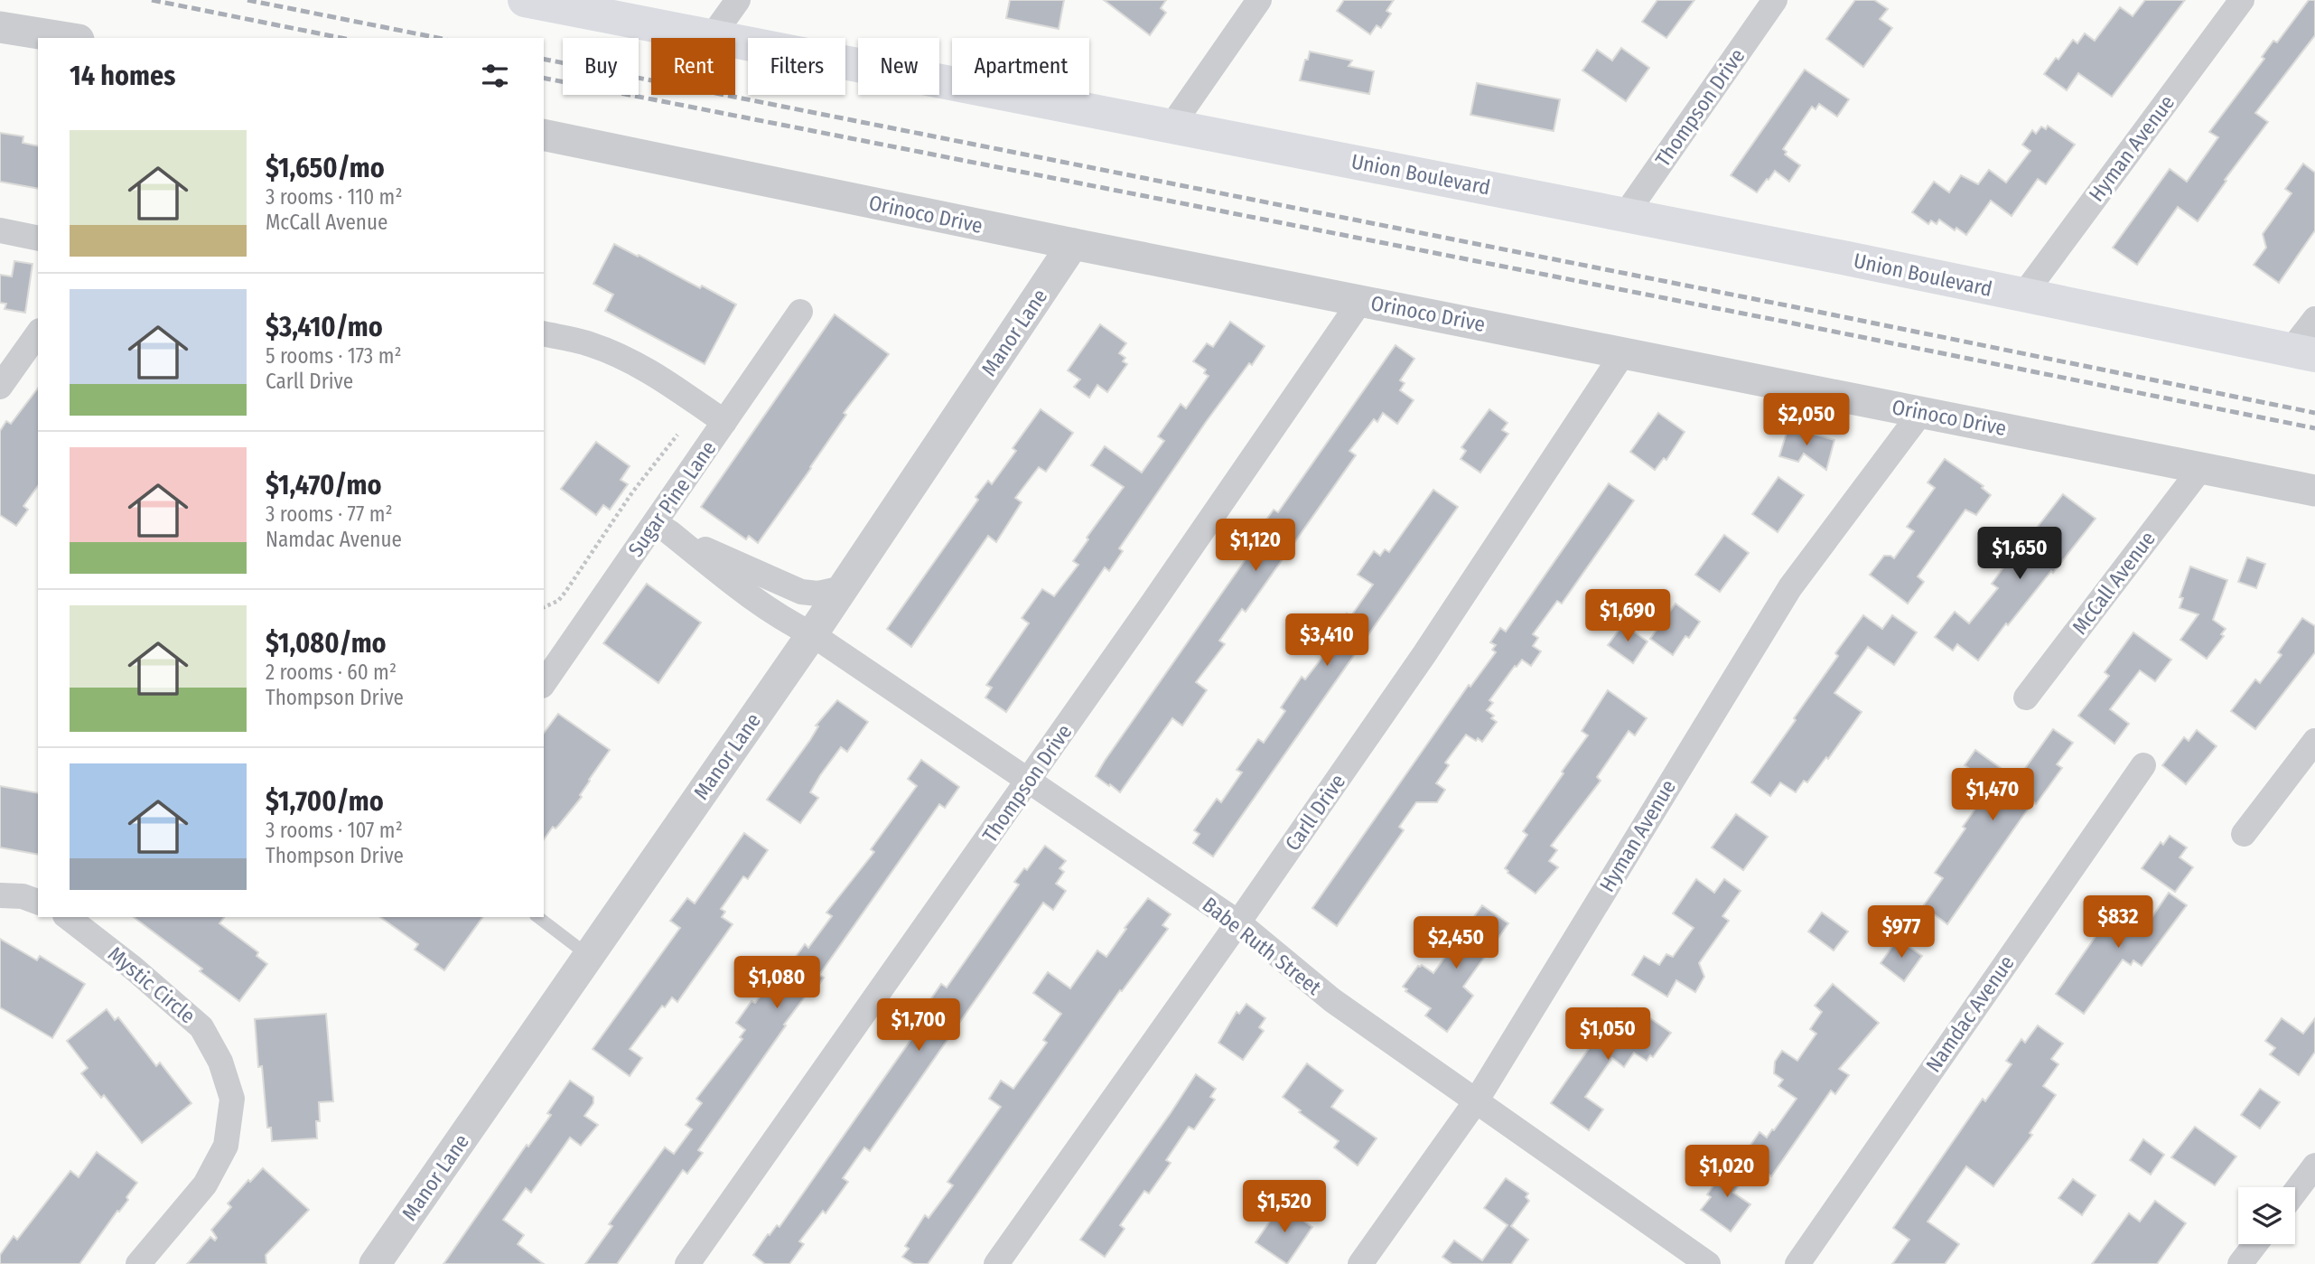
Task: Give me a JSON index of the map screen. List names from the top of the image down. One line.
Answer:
{"streets":{"main road":["Union Boulevard"],"street":["Thompson Drive","Hyman Avenue","Orinoco Drive","Manor Lane","Sugar Pine Lane","McCall Avenue","Carll Drive","Babe Ruth Street","Mystic Circle","Namdac Avenue"]},"crossings":[["Thompson Drive","Union Boulevard"],["Thompson Drive","Orinoco Drive"],["Thompson Drive","Babe Ruth Street"],["Hyman Avenue","Union Boulevard"],["Hyman Avenue","Orinoco Drive"],["Hyman Avenue","Babe Ruth Street"],["Orinoco Drive","Manor Lane"],["Orinoco Drive","McCall Avenue"],["Orinoco Drive","Carll Drive"],["Manor Lane","Babe Ruth Street"],["Sugar Pine Lane","Babe Ruth Street"],["Carll Drive","Babe Ruth Street"]],"page":{"chip":["Buy","Rent","Filters","New","Apartment"],"heading":"14 homes","list":[{"name":"$1,650/mo","note":"3 rooms · 110 m² · McCall Avenue"},{"name":"$3,410/mo","note":"5 rooms · 173 m² · Carll Drive"},{"name":"$1,470/mo","note":"3 rooms · 77 m² · Namdac Avenue"},{"name":"$1,080/mo","note":"2 rooms · 60 m² · Thompson Drive"},{"name":"$1,700/mo","note":"3 rooms · 107 m² · Thompson Drive"}],"price":["$2,050","$1,120","$1,650","$1,690","$3,410","$1,470","$832","$977","$2,450","$1,080","$1,700","$1,050","$1,020","$1,520"]}}
